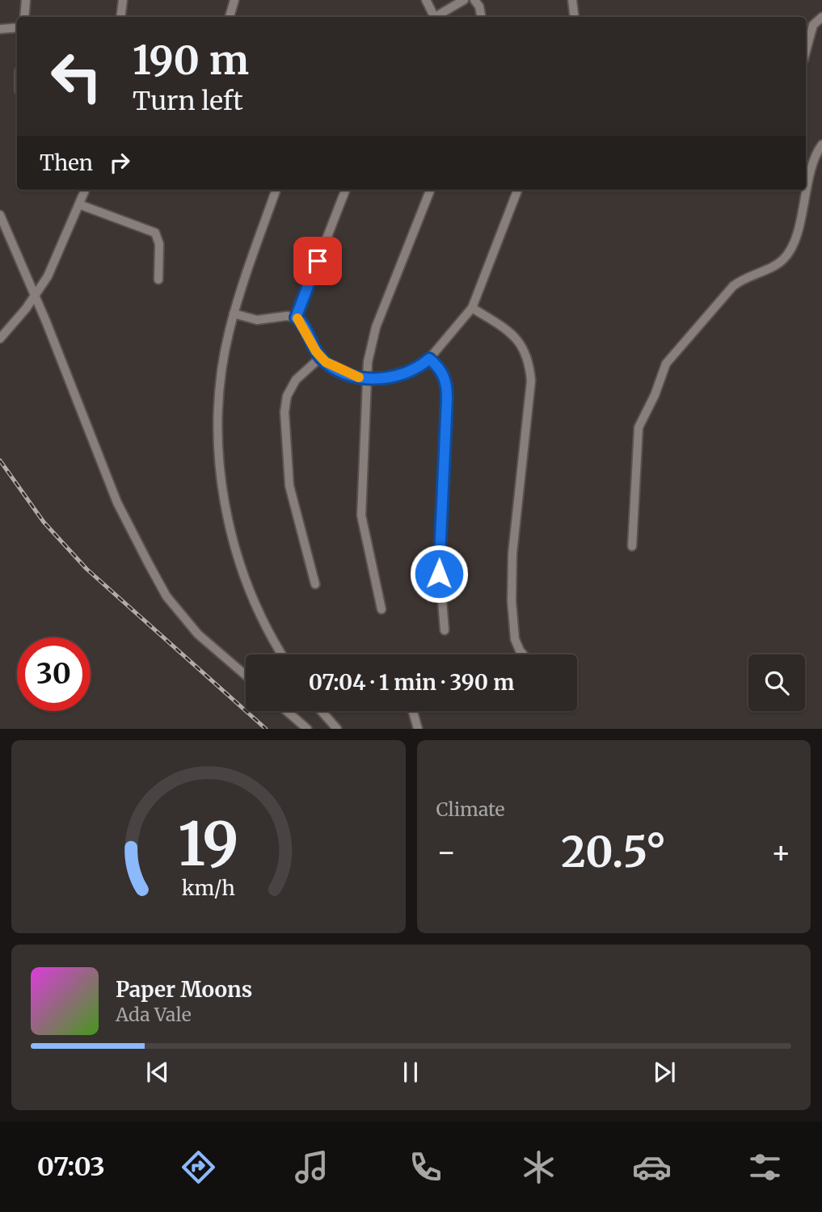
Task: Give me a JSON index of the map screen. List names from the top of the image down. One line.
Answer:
{"page":{"turn":["190 m","Turn left"],"then":"Then","limit":"30","trip":"07:04 · 1 min · 390 m","tile":"Climate","heat":["−","20.5°","+"],"song":["Paper Moons","Ada Vale"],"tabs":"07:03","gauge":["19","km/h"]}}
